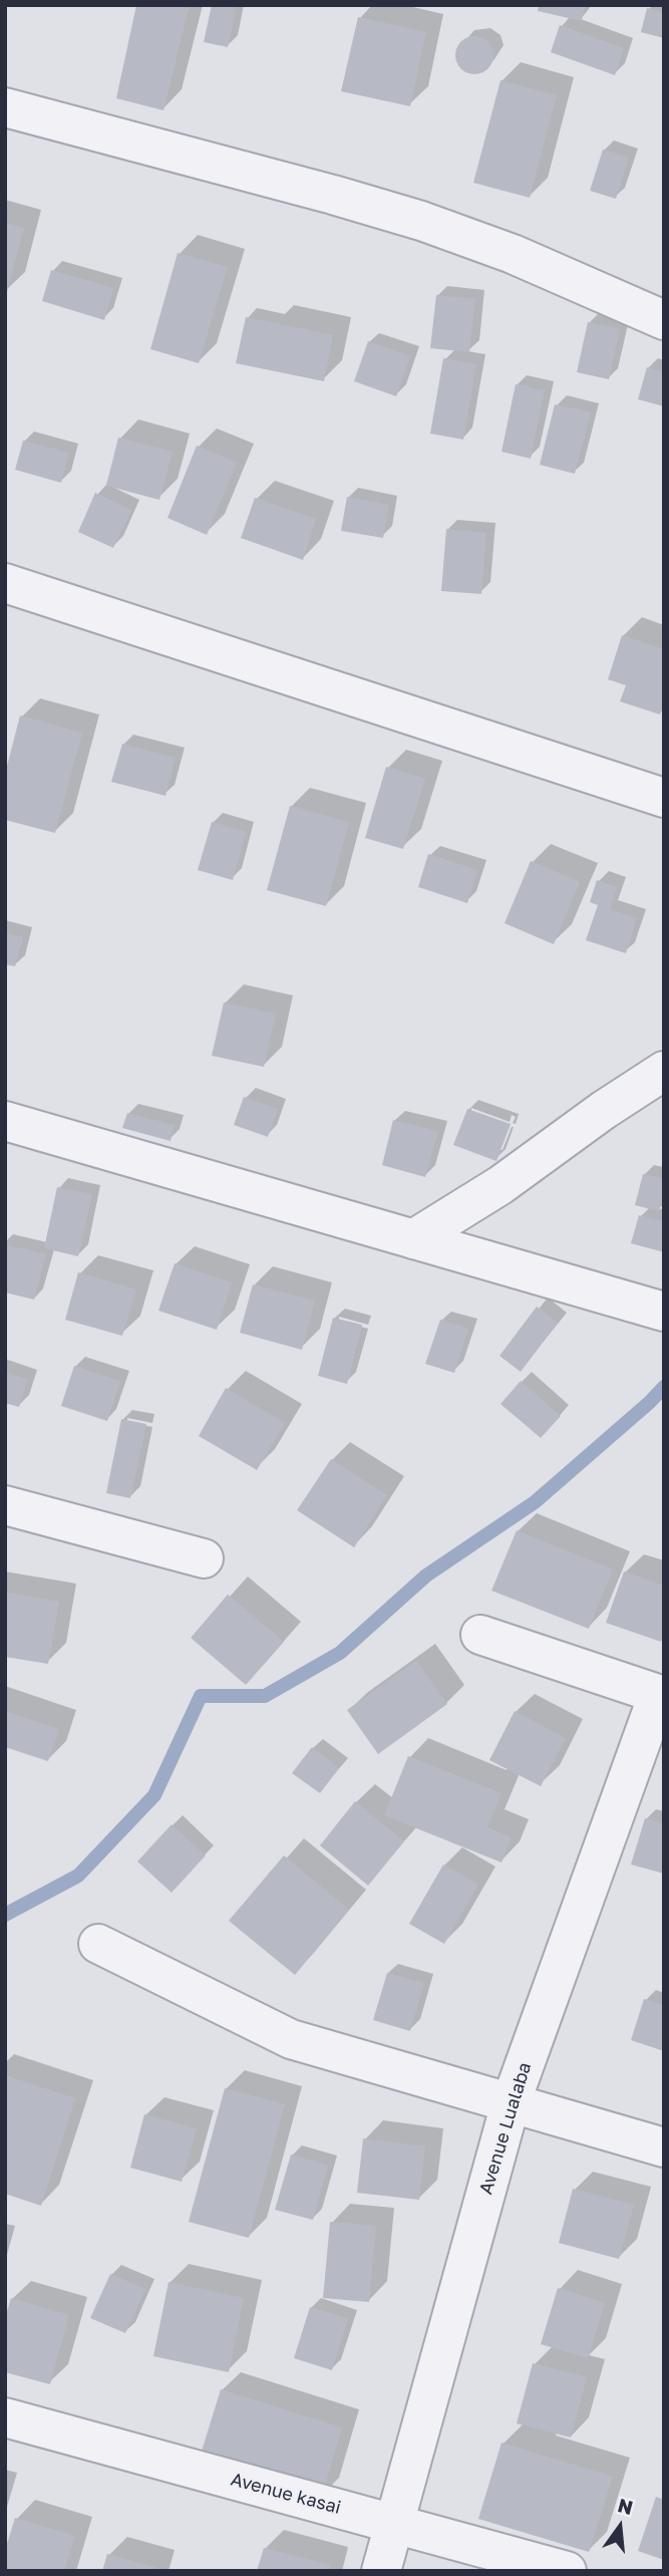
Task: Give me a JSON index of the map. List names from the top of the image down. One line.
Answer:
{"streets":{"street":["Avenue Lualaba","Avenue kasai"]},"crossings":[["Avenue Lualaba","Avenue kasai"]],"north":"top"}
